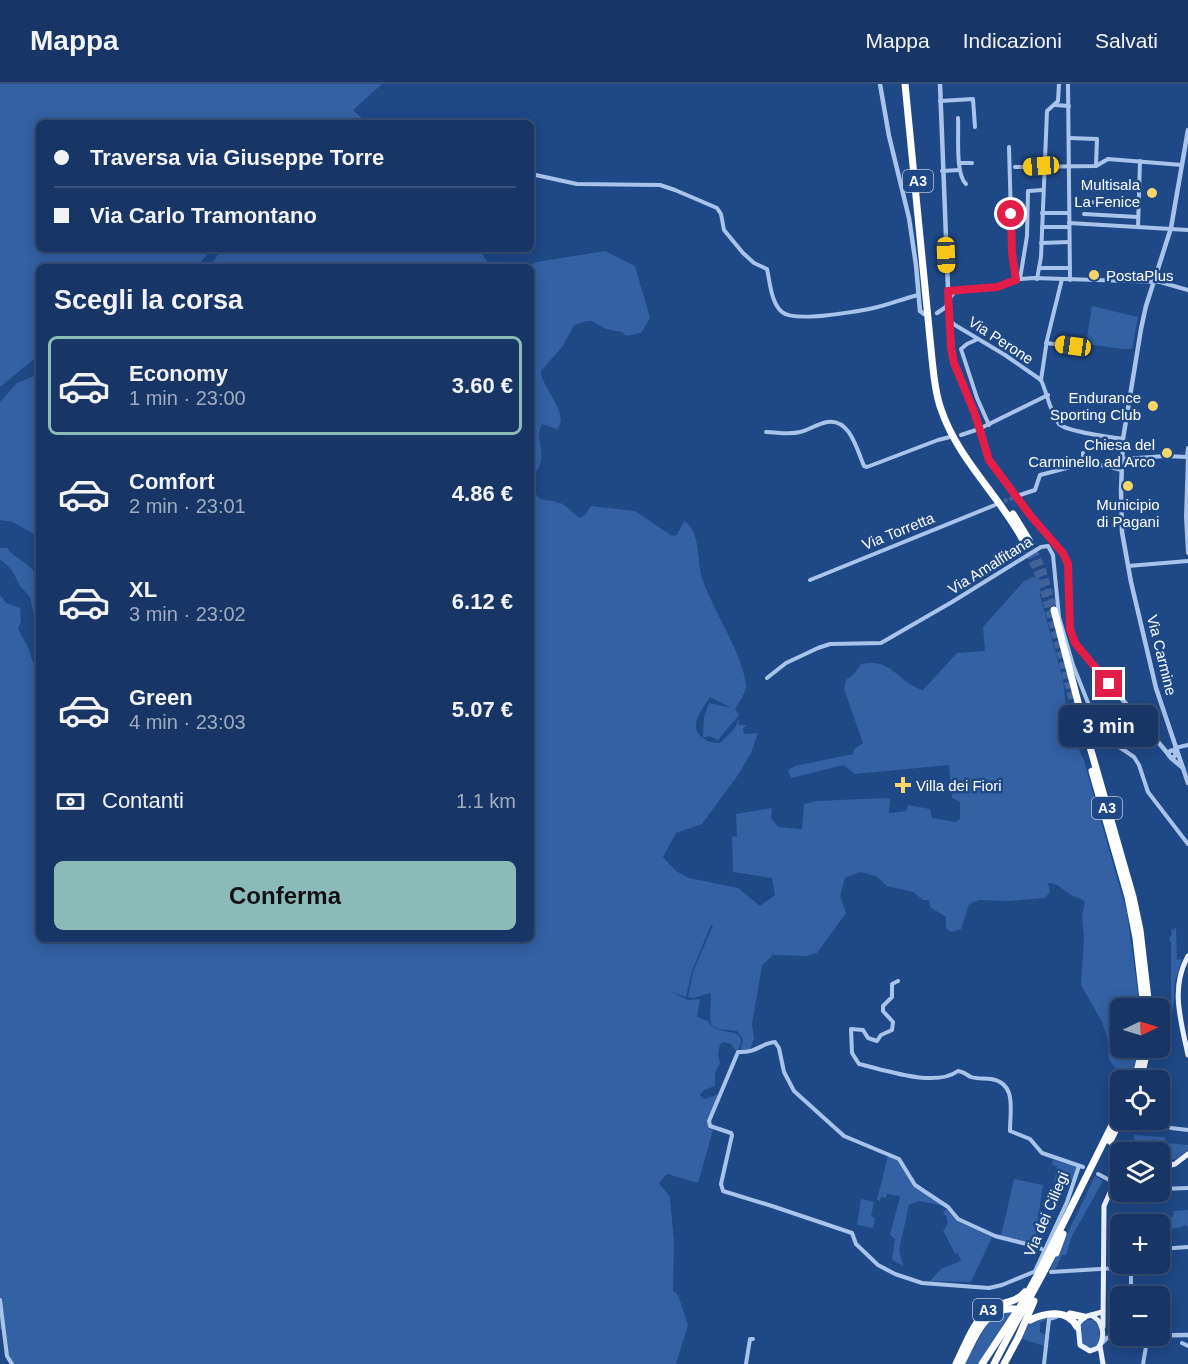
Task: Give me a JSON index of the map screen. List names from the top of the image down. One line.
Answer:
{"streets":{"highway":["A3"],"street":["Via Perone","Via Torretta","Via Amalfitana","Via Carmine","Via dei Ciliegi"]},"crossings":[["A3","Via dei Ciliegi"]],"places":{"other":["Multisala La Fenice","PostaPlus","Endurance Sporting Club","Chiesa del Carminello ad Arco","Municipio di Pagani"],"health":["Villa dei Fiori"]},"north":"right","page":{"header":"Mappa","nav":["Mappa","Indicazioni","Salvati"],"banner":["Traversa via Giuseppe Torre","Via Carlo Tramontano"],"heading":"Scegli la corsa","list":[{"name":"Economy","note":"1 min · 23:00","value":"3.60 €"},{"name":"Comfort","note":"2 min · 23:01","value":"4.86 €"},{"name":"XL","note":"3 min · 23:02","value":"6.12 €"},{"name":"Green","note":"4 min · 23:03","value":"5.07 €"}],"bubble":"3 min","pay":["Contanti","1.1 km"],"buttons":"Conferma","map_buttons":["+","−"]}}
